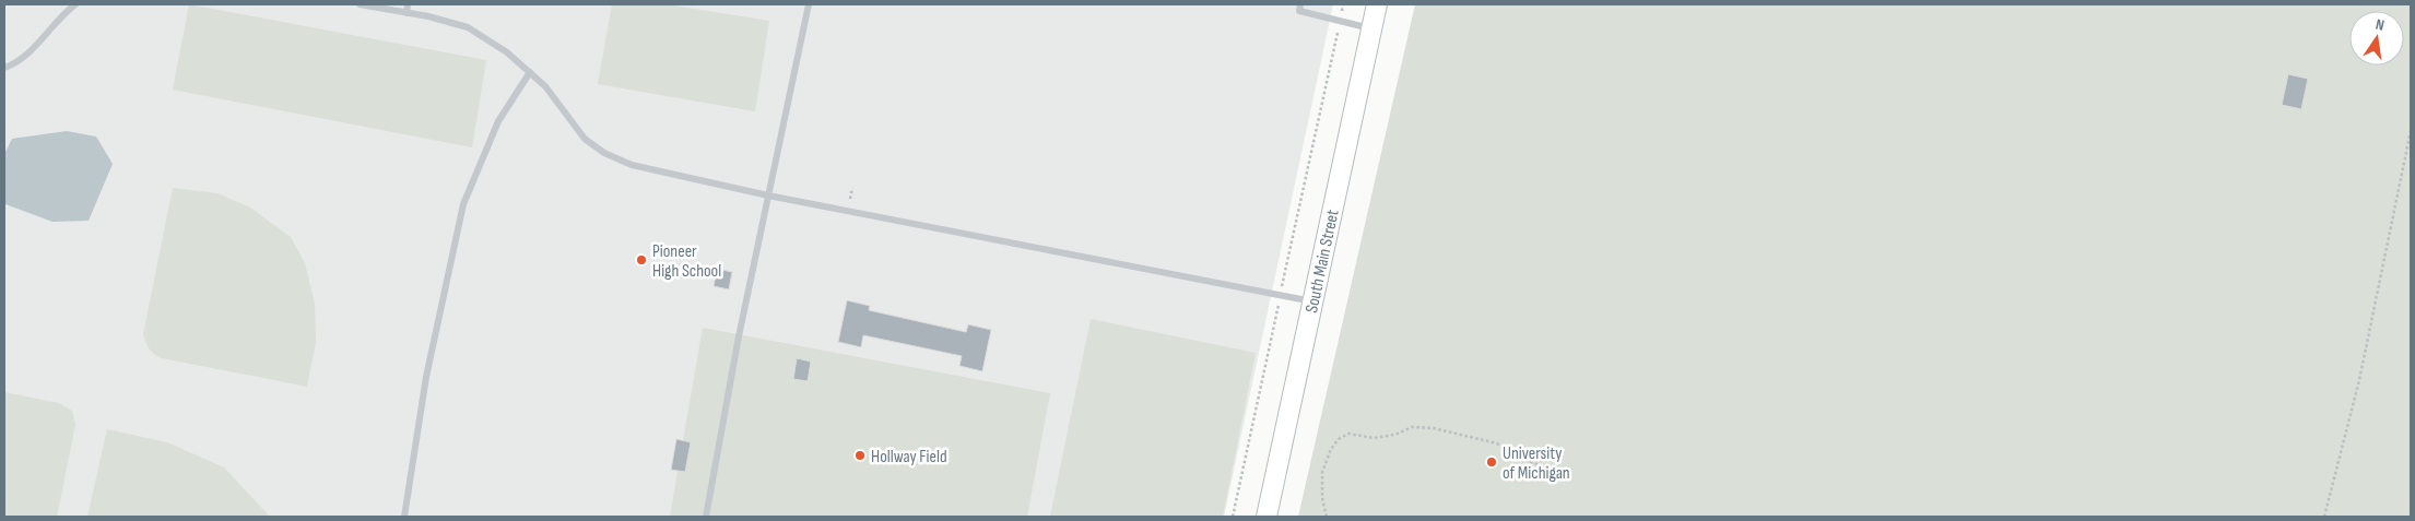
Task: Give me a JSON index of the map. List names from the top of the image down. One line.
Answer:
{"streets":{"main road":["South Main Street"]},"places":["Pioneer High School","Hollway Field","University of Michigan"],"north":"top"}
